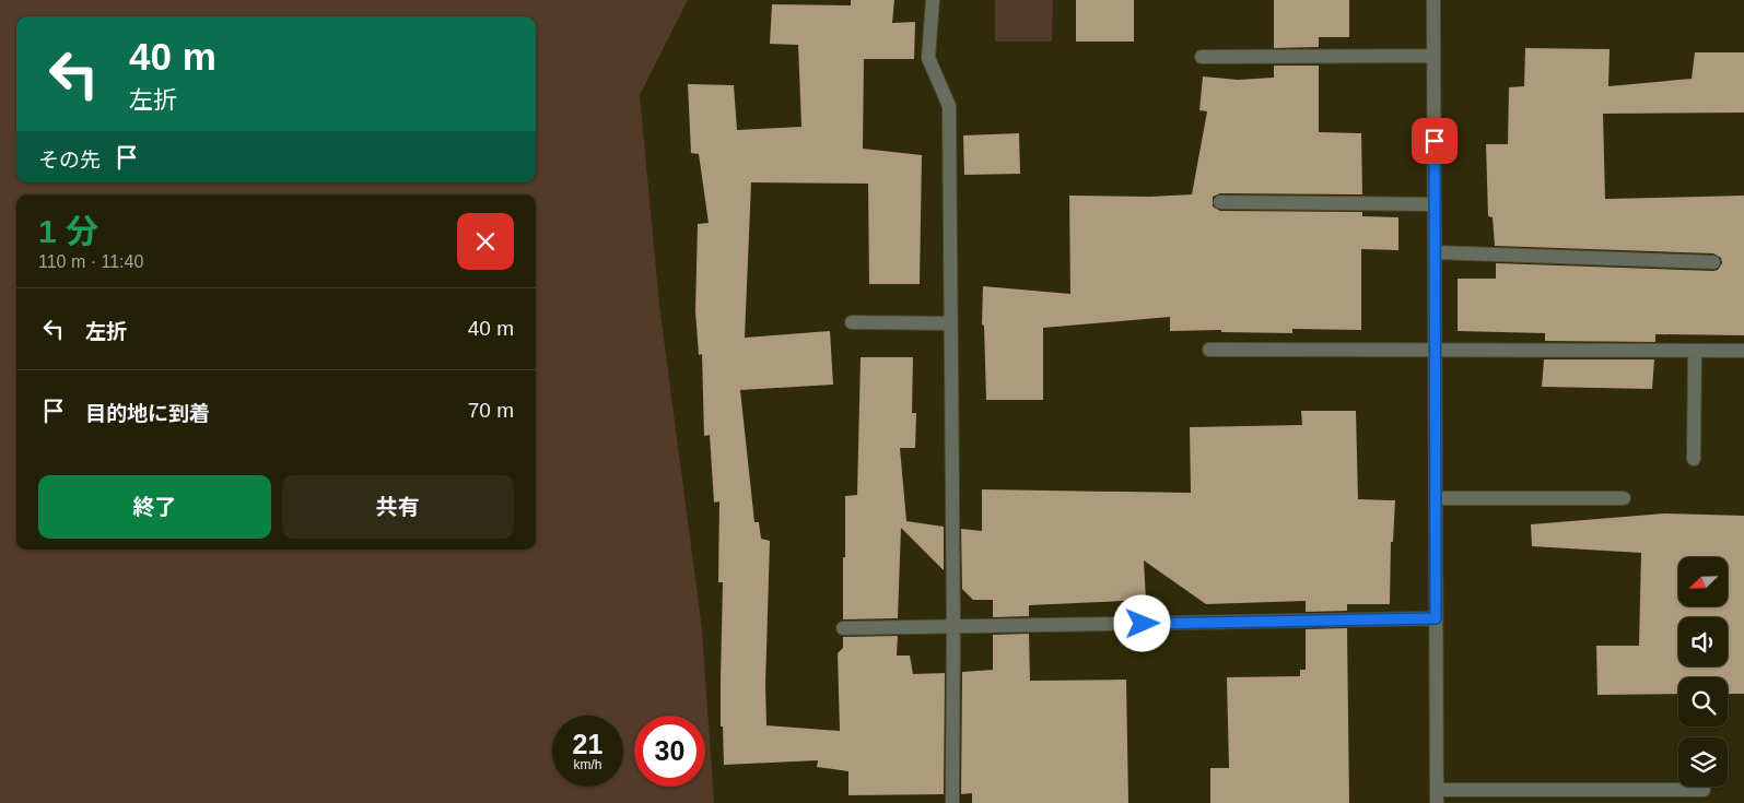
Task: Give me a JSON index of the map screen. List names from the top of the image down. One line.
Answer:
{"north":"bottom left","page":{"turn":["40 m","左折"],"then":"その先","heading":["1 分","110 m · 11:40"],"list":[{"name":"左折","value":"40 m"},{"name":"目的地に到着","value":"70 m"}],"buttons":["終了","共有"],"speed":"21 km/h","limit":"30"}}
